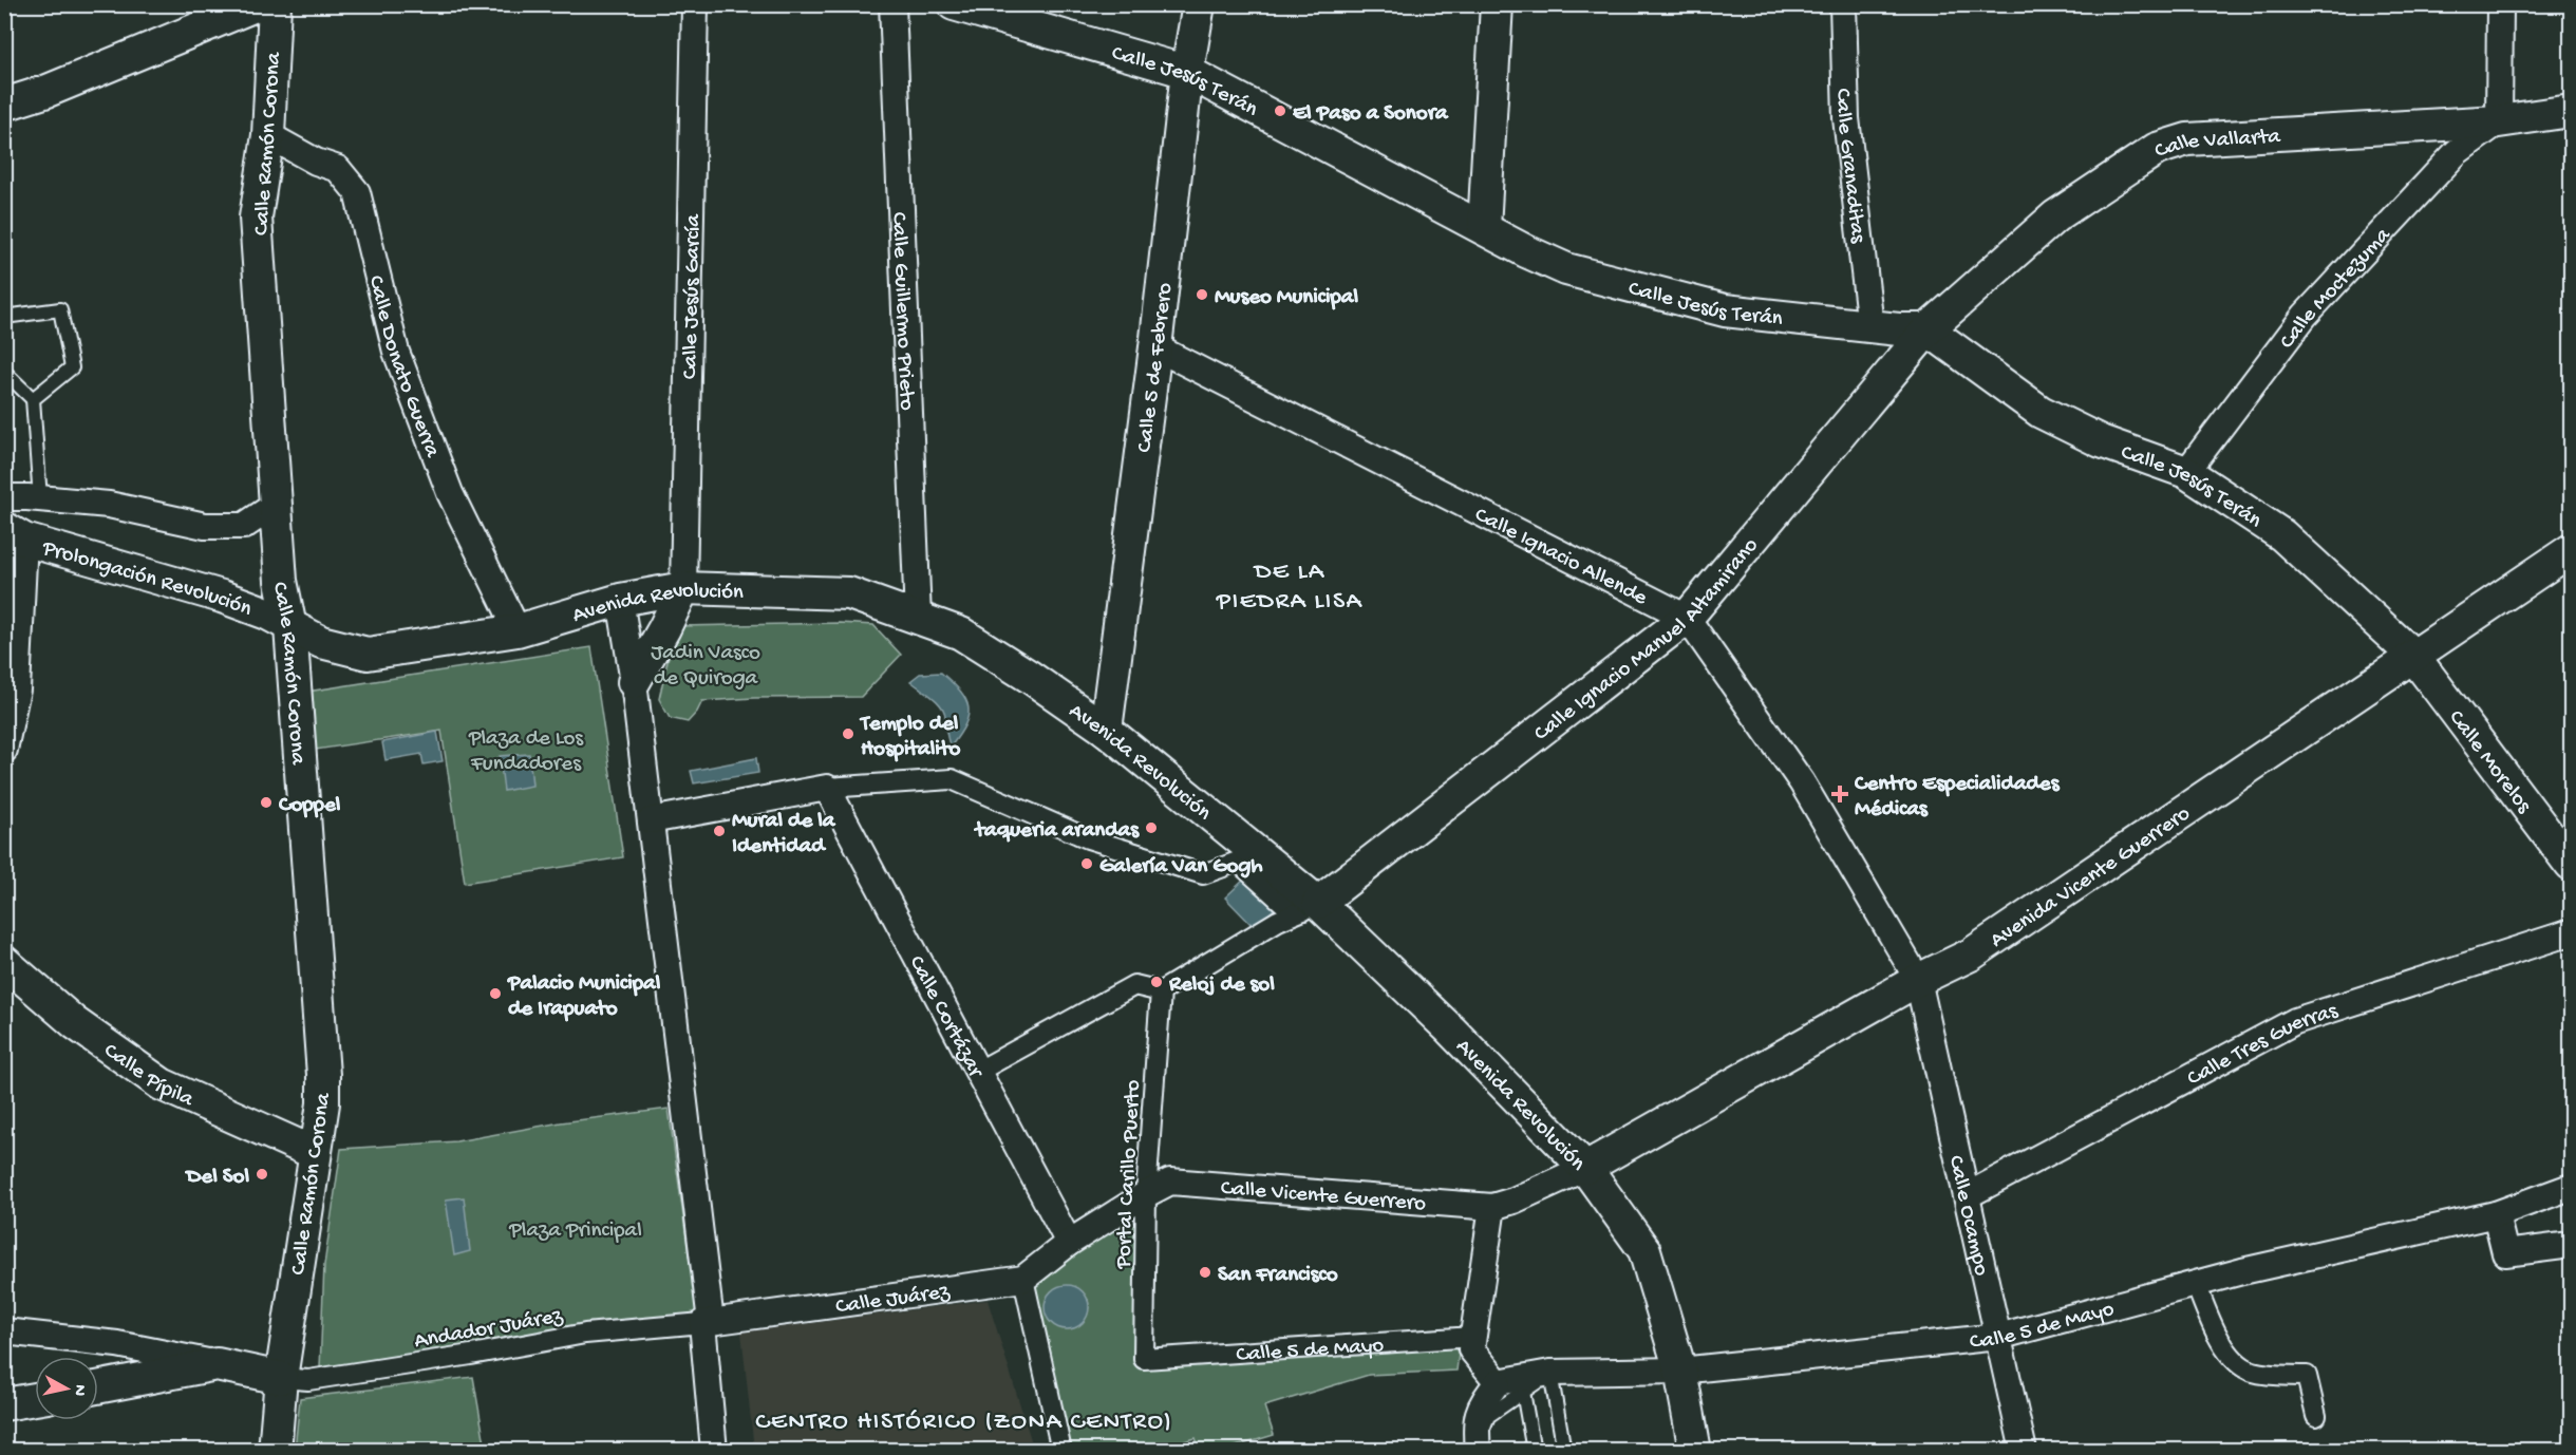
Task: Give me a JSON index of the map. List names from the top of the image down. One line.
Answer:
{"streets":{"street":["Calle Jesús Terán","Calle Ramón Corona","Calle Vallarta","Calle Granaditas","Calle Moctezuma","Calle Jesús García","Calle Guillermo Prieto","Calle Donato Guerra","Calle 5 de Febrero","Calle Ignacio Allende","Prolongación Revolución","Avenida Revolución","Calle Ignacio Manuel Altamirano","Calle Morelos","Avenida Vicente Guerrero","Calle Cortázar","Calle Tres Guerras","Calle Pípila","Portal Carillo Puerto","Calle Vicente Guerrero","Calle Ocampo","Calle Juárez","Calle 5 de Mayo","Andador Juárez"]},"crossings":[["Calle Jesús Terán","Calle Vallarta"],["Calle Jesús Terán","Calle Granaditas"],["Calle Jesús Terán","Calle Moctezuma"],["Calle Jesús Terán","Calle 5 de Febrero"],["Calle Jesús Terán","Calle Ignacio Manuel Altamirano"],["Calle Jesús Terán","Calle Morelos"],["Calle Jesús Terán","Avenida Vicente Guerrero"],["Calle Ramón Corona","Calle Donato Guerra"],["Calle Ramón Corona","Prolongación Revolución"],["Calle Ramón Corona","Avenida Revolución"],["Calle Ramón Corona","Calle Pípila"],["Calle Ramón Corona","Andador Juárez"],["Calle Vallarta","Calle Moctezuma"],["Calle Vallarta","Calle Ignacio Manuel Altamirano"],["Calle Jesús García","Avenida Revolución"],["Calle Guillermo Prieto","Avenida Revolución"],["Calle Donato Guerra","Avenida Revolución"],["Calle 5 de Febrero","Calle Ignacio Allende"],["Calle 5 de Febrero","Avenida Revolución"],["Calle Ignacio Allende","Calle Ignacio Manuel Altamirano"],["Calle Ignacio Allende","Avenida Vicente Guerrero"],["Calle Ignacio Allende","Calle Ocampo"],["Prolongación Revolución","Avenida Revolución"],["Avenida Revolución","Calle Ignacio Manuel Altamirano"],["Avenida Revolución","Avenida Vicente Guerrero"],["Avenida Revolución","Calle Vicente Guerrero"],["Avenida Revolución","Calle 5 de Mayo"],["Calle Morelos","Avenida Vicente Guerrero"],["Avenida Vicente Guerrero","Calle Vicente Guerrero"],["Avenida Vicente Guerrero","Calle Ocampo"],["Calle Cortázar","Calle Vicente Guerrero"],["Calle Tres Guerras","Calle Ocampo"],["Portal Carillo Puerto","Calle Vicente Guerrero"],["Portal Carillo Puerto","Calle 5 de Mayo"],["Calle Ocampo","Calle 5 de Mayo"],["Calle Juárez","Andador Juárez"]],"districts":["DE LA PIEDRA LISA","CENTRO HISTÓRICO (ZONA CENTRO)"],"parks":["Jadin Vasco de Quiroga","Plaza de Los Fundadores","Plaza Principal"],"places":{"other":["El Paso a Sonora","Museo Municipal","Templo del Hospitalito","Coppel","taqueria arandas","Mural de la Identidad","Galería Van Gogh","Reloj de sol","Palacio Municipal de Irapuato","Del Sol","San Francisco"],"health":["Centro Especialidades Médicas"]},"north":"right"}
